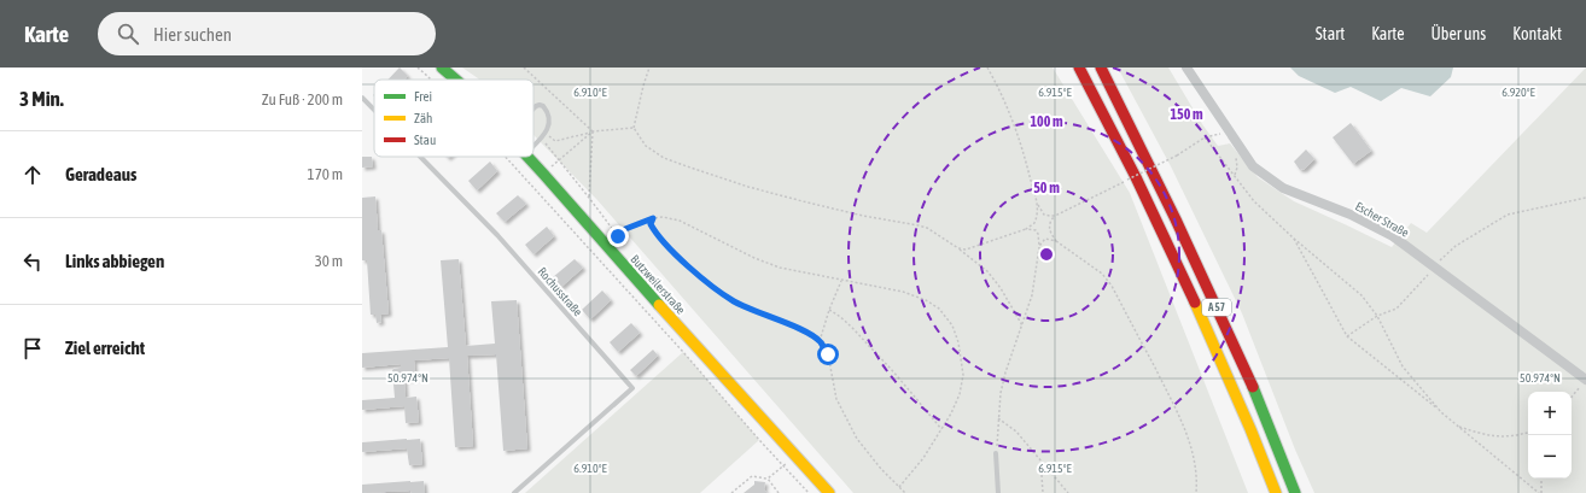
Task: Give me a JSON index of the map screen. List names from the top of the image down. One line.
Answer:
{"streets":{"main road":["Butzweilerstraße","A 57"],"street":["Escher Straße"],"lane":["Rochusstraße"]},"legend":["Frei","Zäh","Stau"],"page":{"header":"Karte","search":"Hier suchen","nav":["Start","Karte","Über uns","Kontakt"],"heading":["3 Min.","Zu Fuß · 200 m"],"list":[["Geradeaus","170 m"],["Links abbiegen","30 m"],"Ziel erreicht"],"map_buttons":["+","−"]},"coordinates":["6.910°E","6.915°E","6.920°E","50.974°N"],"rings":["150 m","100 m","50 m"]}
